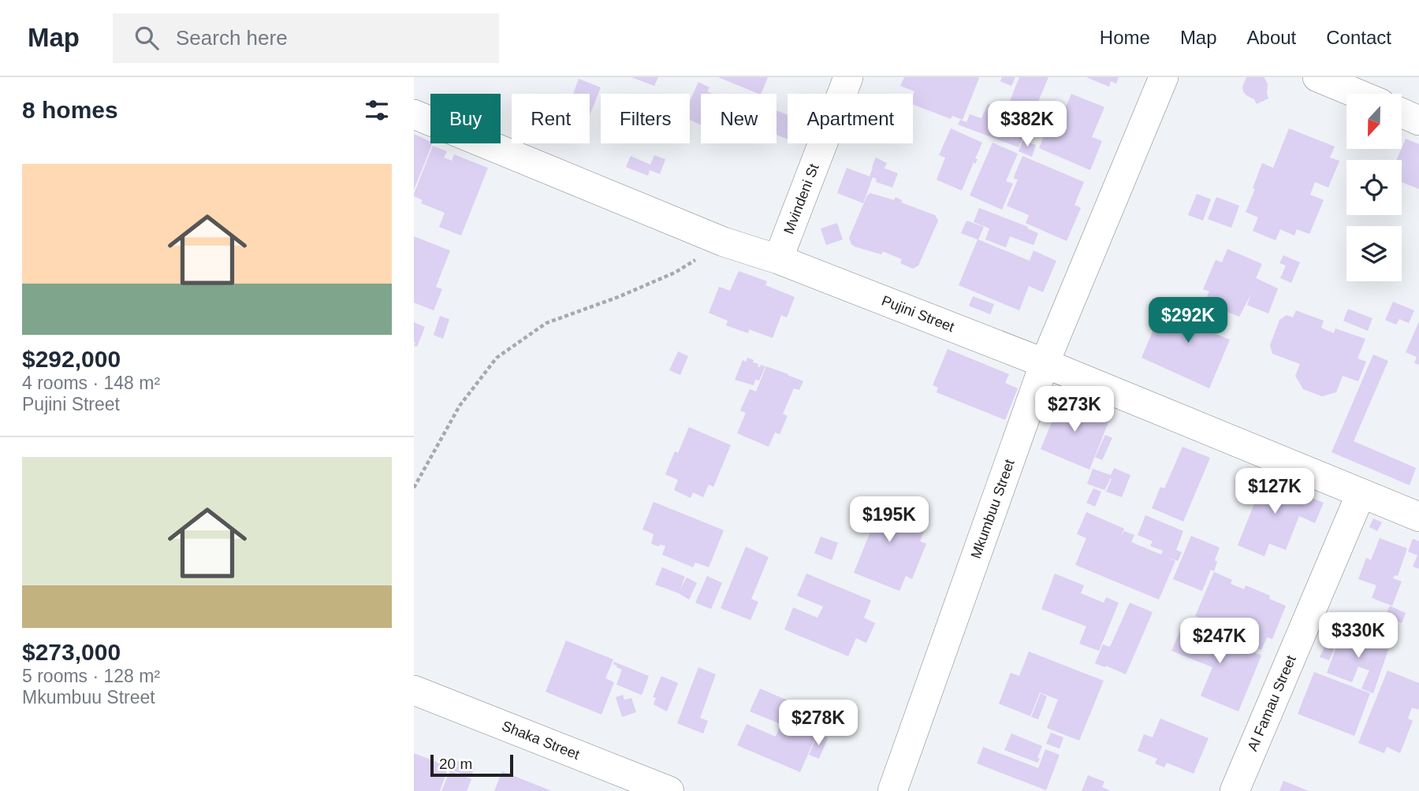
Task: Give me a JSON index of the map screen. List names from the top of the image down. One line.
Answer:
{"streets":{"street":["Mvindeni St","Pujini Street","Mkumbuu Street","Al Famau Street","Shaka Street"]},"crossings":[["Mvindeni St","Pujini Street"],["Pujini Street","Mkumbuu Street"],["Pujini Street","Al Famau Street"]],"scale_bar":"20 m","north":"bottom","page":{"header":"Map","search":"Search here","nav":["Home","Map","About","Contact"],"heading":"8 homes","chip":["Buy","Rent","Filters","New","Apartment"],"price":["$382K","$292K","$273K","$127K","$195K","$330K","$247K","$278K"],"list":[{"name":"$292,000","note":"4 rooms · 148 m² · Pujini Street"},{"name":"$273,000","note":"5 rooms · 128 m² · Mkumbuu Street"}],"scale":"20 m"}}
